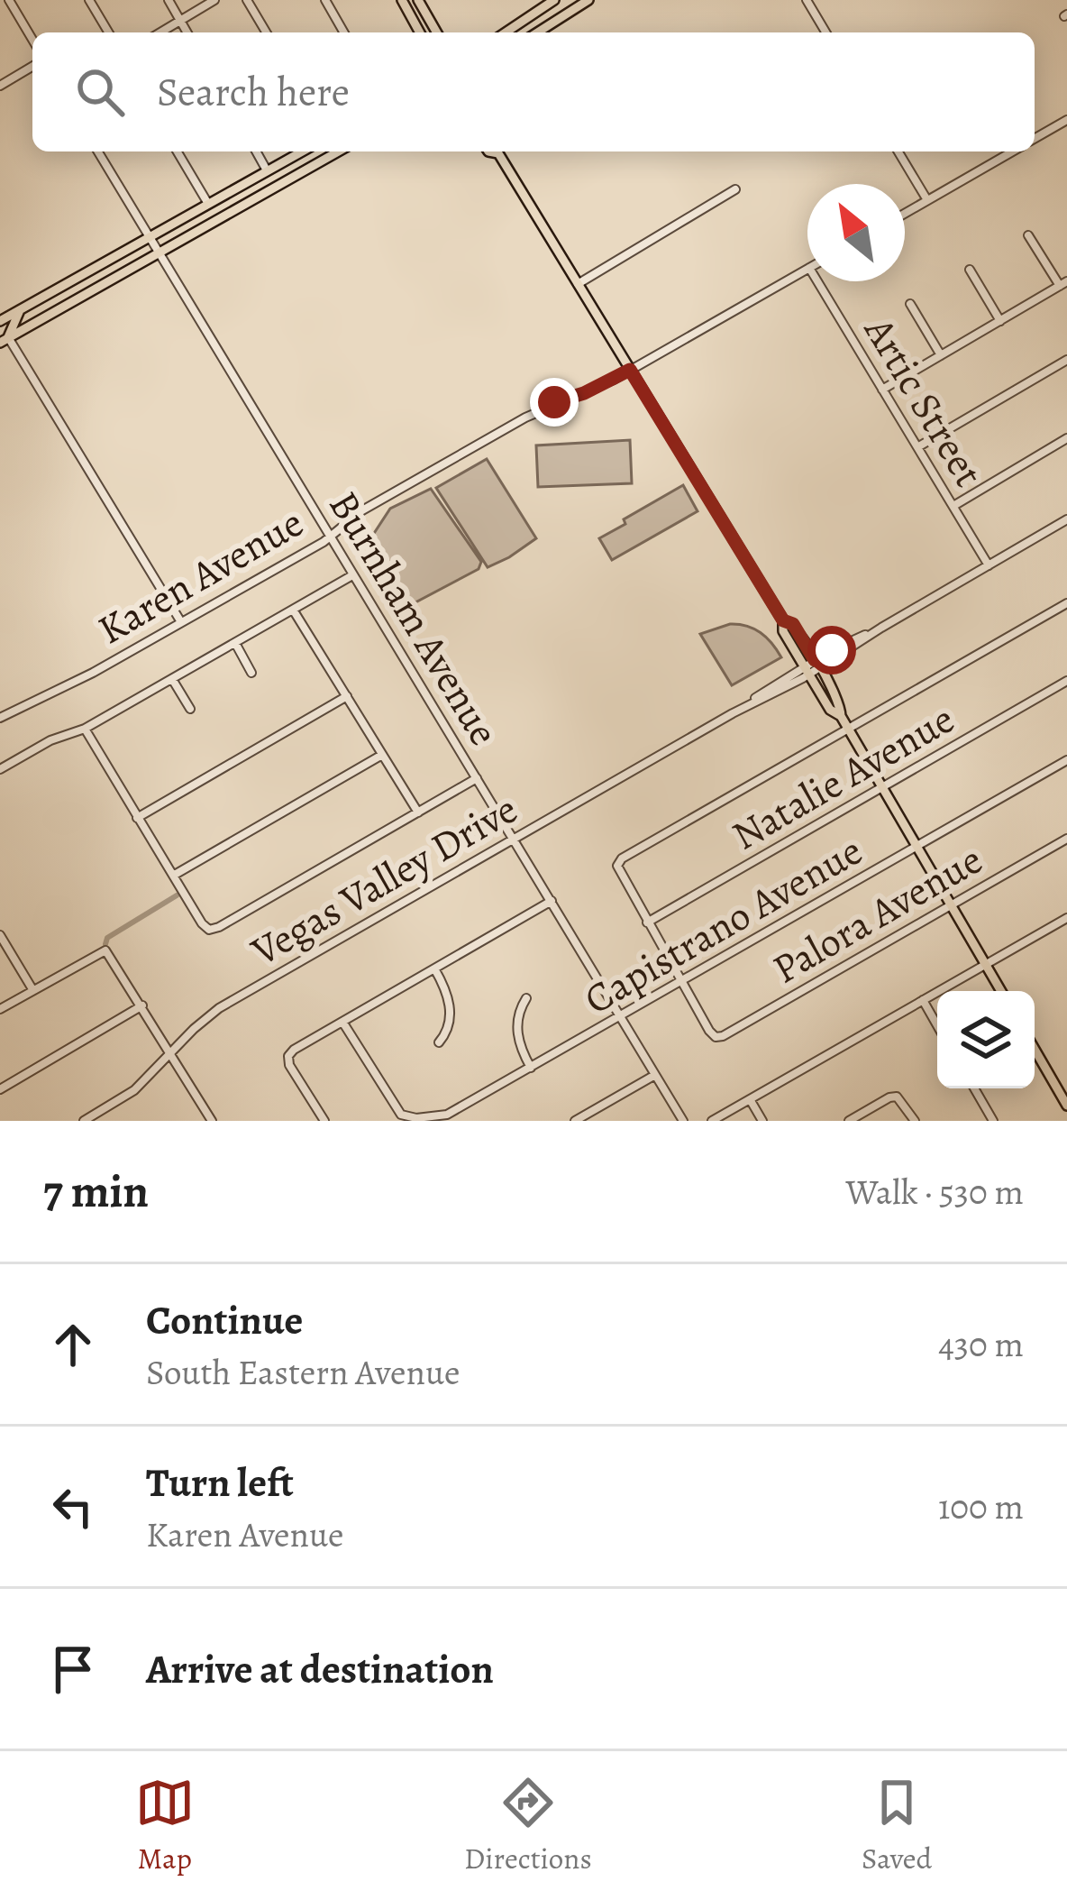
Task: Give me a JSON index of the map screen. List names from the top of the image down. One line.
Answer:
{"streets":{"street":["Artic Street","Karen Avenue","Burnham Avenue","Natalie Avenue","Vegas Valley Drive","Palora Avenue","Capistrano Avenue"]},"crossings":[["Artic Street","Vegas Valley Drive"],["Karen Avenue","Burnham Avenue"],["Burnham Avenue","Vegas Valley Drive"],["Burnham Avenue","Capistrano Avenue"],["Palora Avenue","Capistrano Avenue"]],"north":"top left","page":{"search":"Search here","heading":["7 min","Walk · 530 m"],"list":[["Continue","South Eastern Avenue","430 m"],["Turn left","Karen Avenue","100 m"],"Arrive at destination"],"nav":["Map","Directions","Saved"]}}
